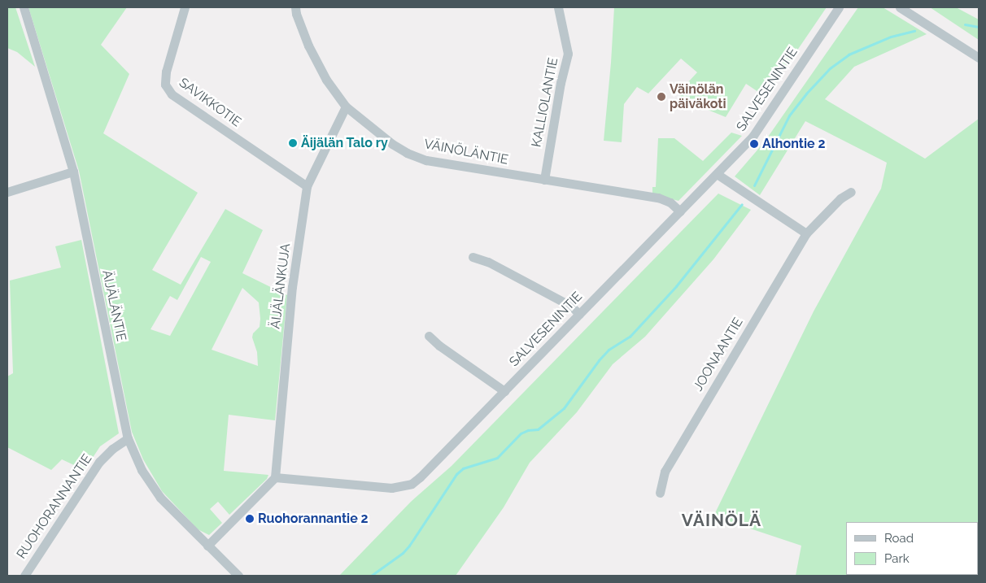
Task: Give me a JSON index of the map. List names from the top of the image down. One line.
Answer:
{"streets":{"street":["SALVESENINTIE","SAVIKKOTIE","KALLIOLANTIE","VÄINÖLÄNTIE","ÄIJÄLÄNKUJA","ÄIJÄLÄNTIE","JOONAANTIE","RUOHORANNANTIE"]},"crossings":[["SALVESENINTIE","VÄINÖLÄNTIE"],["SALVESENINTIE","ÄIJÄLÄNKUJA"],["SAVIKKOTIE","ÄIJÄLÄNKUJA"],["KALLIOLANTIE","VÄINÖLÄNTIE"],["VÄINÖLÄNTIE","ÄIJÄLÄNKUJA"],["ÄIJÄLÄNTIE","RUOHORANNANTIE"]],"districts":["VÄINÖLÄ"],"places":["Väinölän päiväkoti","Äijälän Talo ry","Alhontie 2","Ruohorannantie 2"],"legend":["Road","Park"]}
